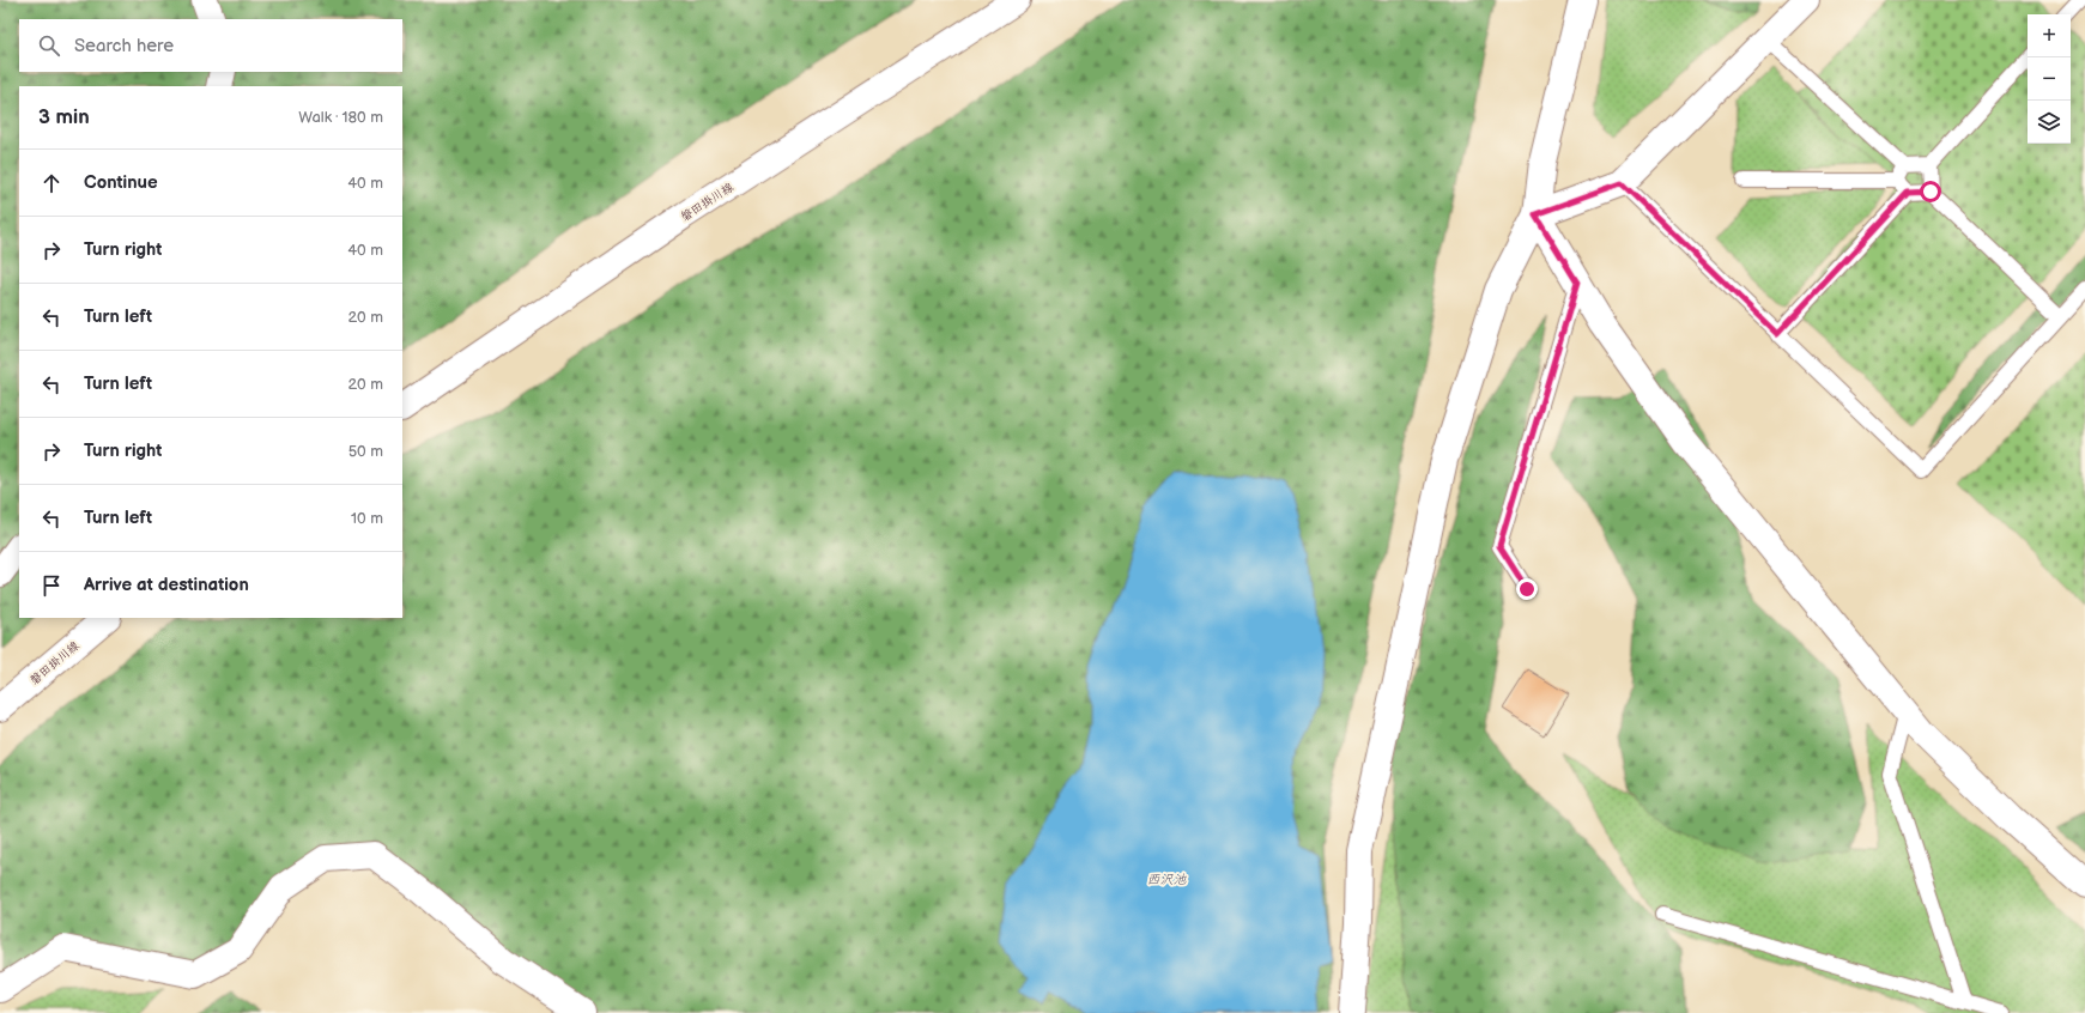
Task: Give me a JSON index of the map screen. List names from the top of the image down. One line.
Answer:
{"streets":{"street":["磐田掛川線"]},"water":["西沢池"],"page":{"map_buttons":["+","−"],"search":"Search here","heading":["3 min","Walk · 180 m"],"list":[["Continue","40 m"],["Turn right","40 m"],["Turn left","20 m"],["Turn left","20 m"],["Turn right","50 m"],["Turn left","10 m"],"Arrive at destination"]}}
